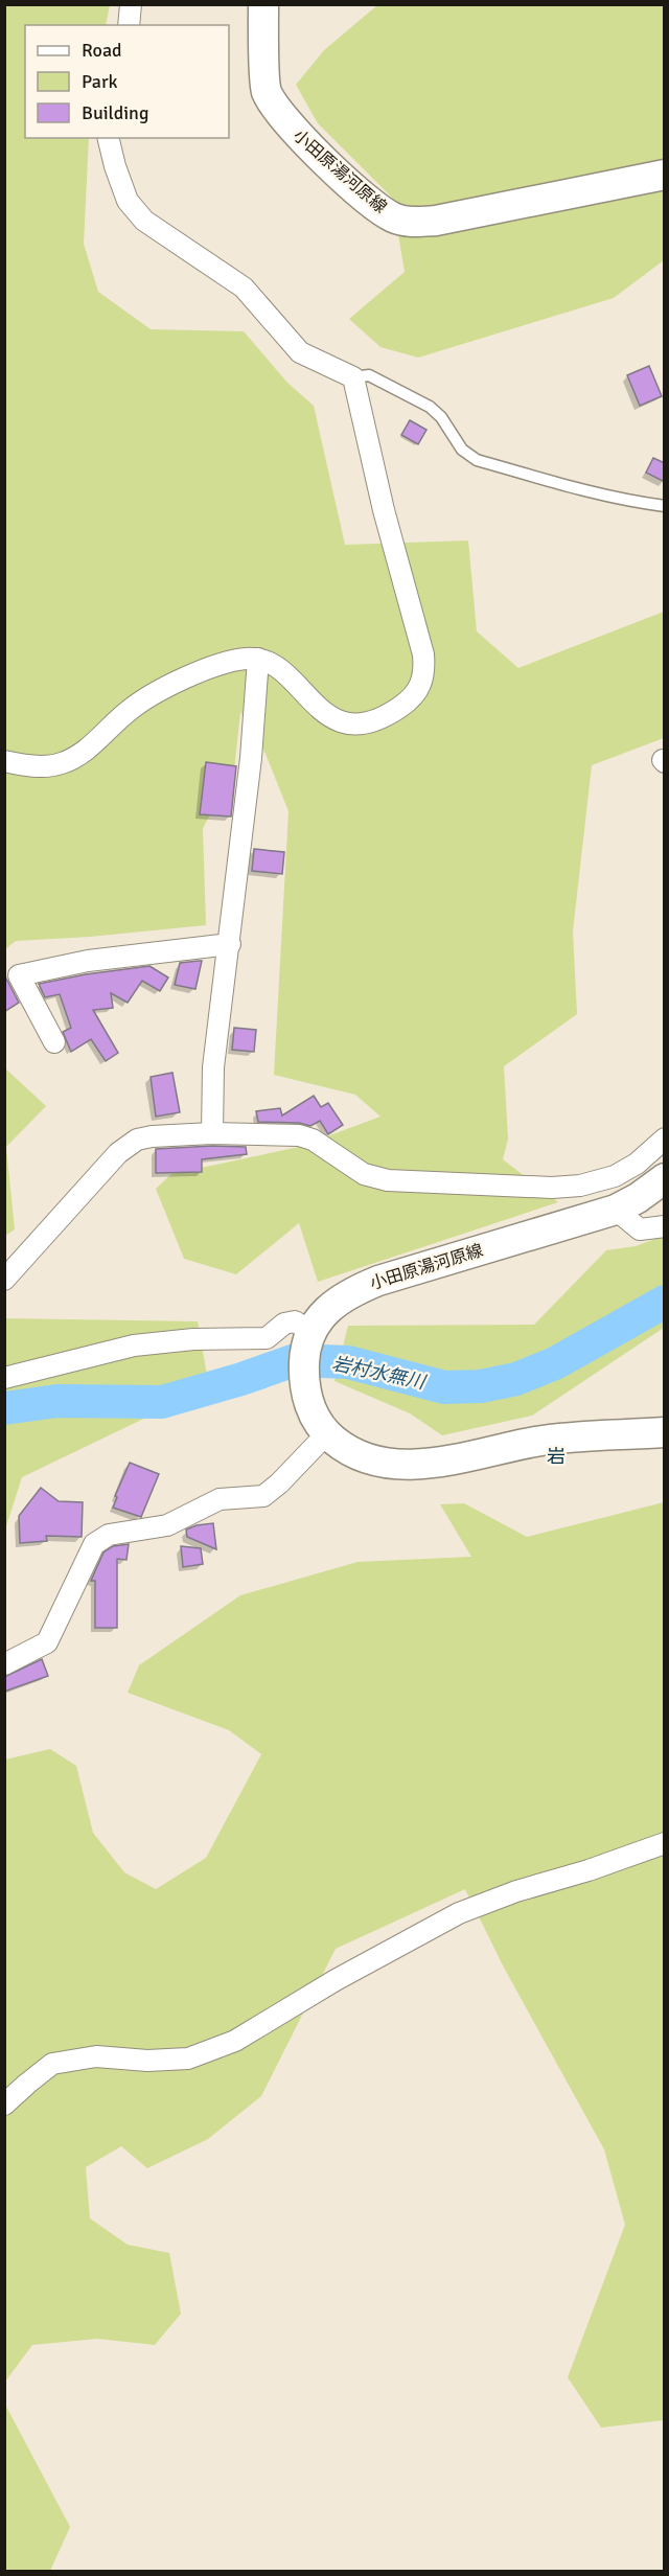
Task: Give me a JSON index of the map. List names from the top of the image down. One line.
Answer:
{"streets":{"main road":["小田原湯河原線"]},"districts":["岩"],"water":["岩村水無川"],"legend":["Road","Park","Building"]}
